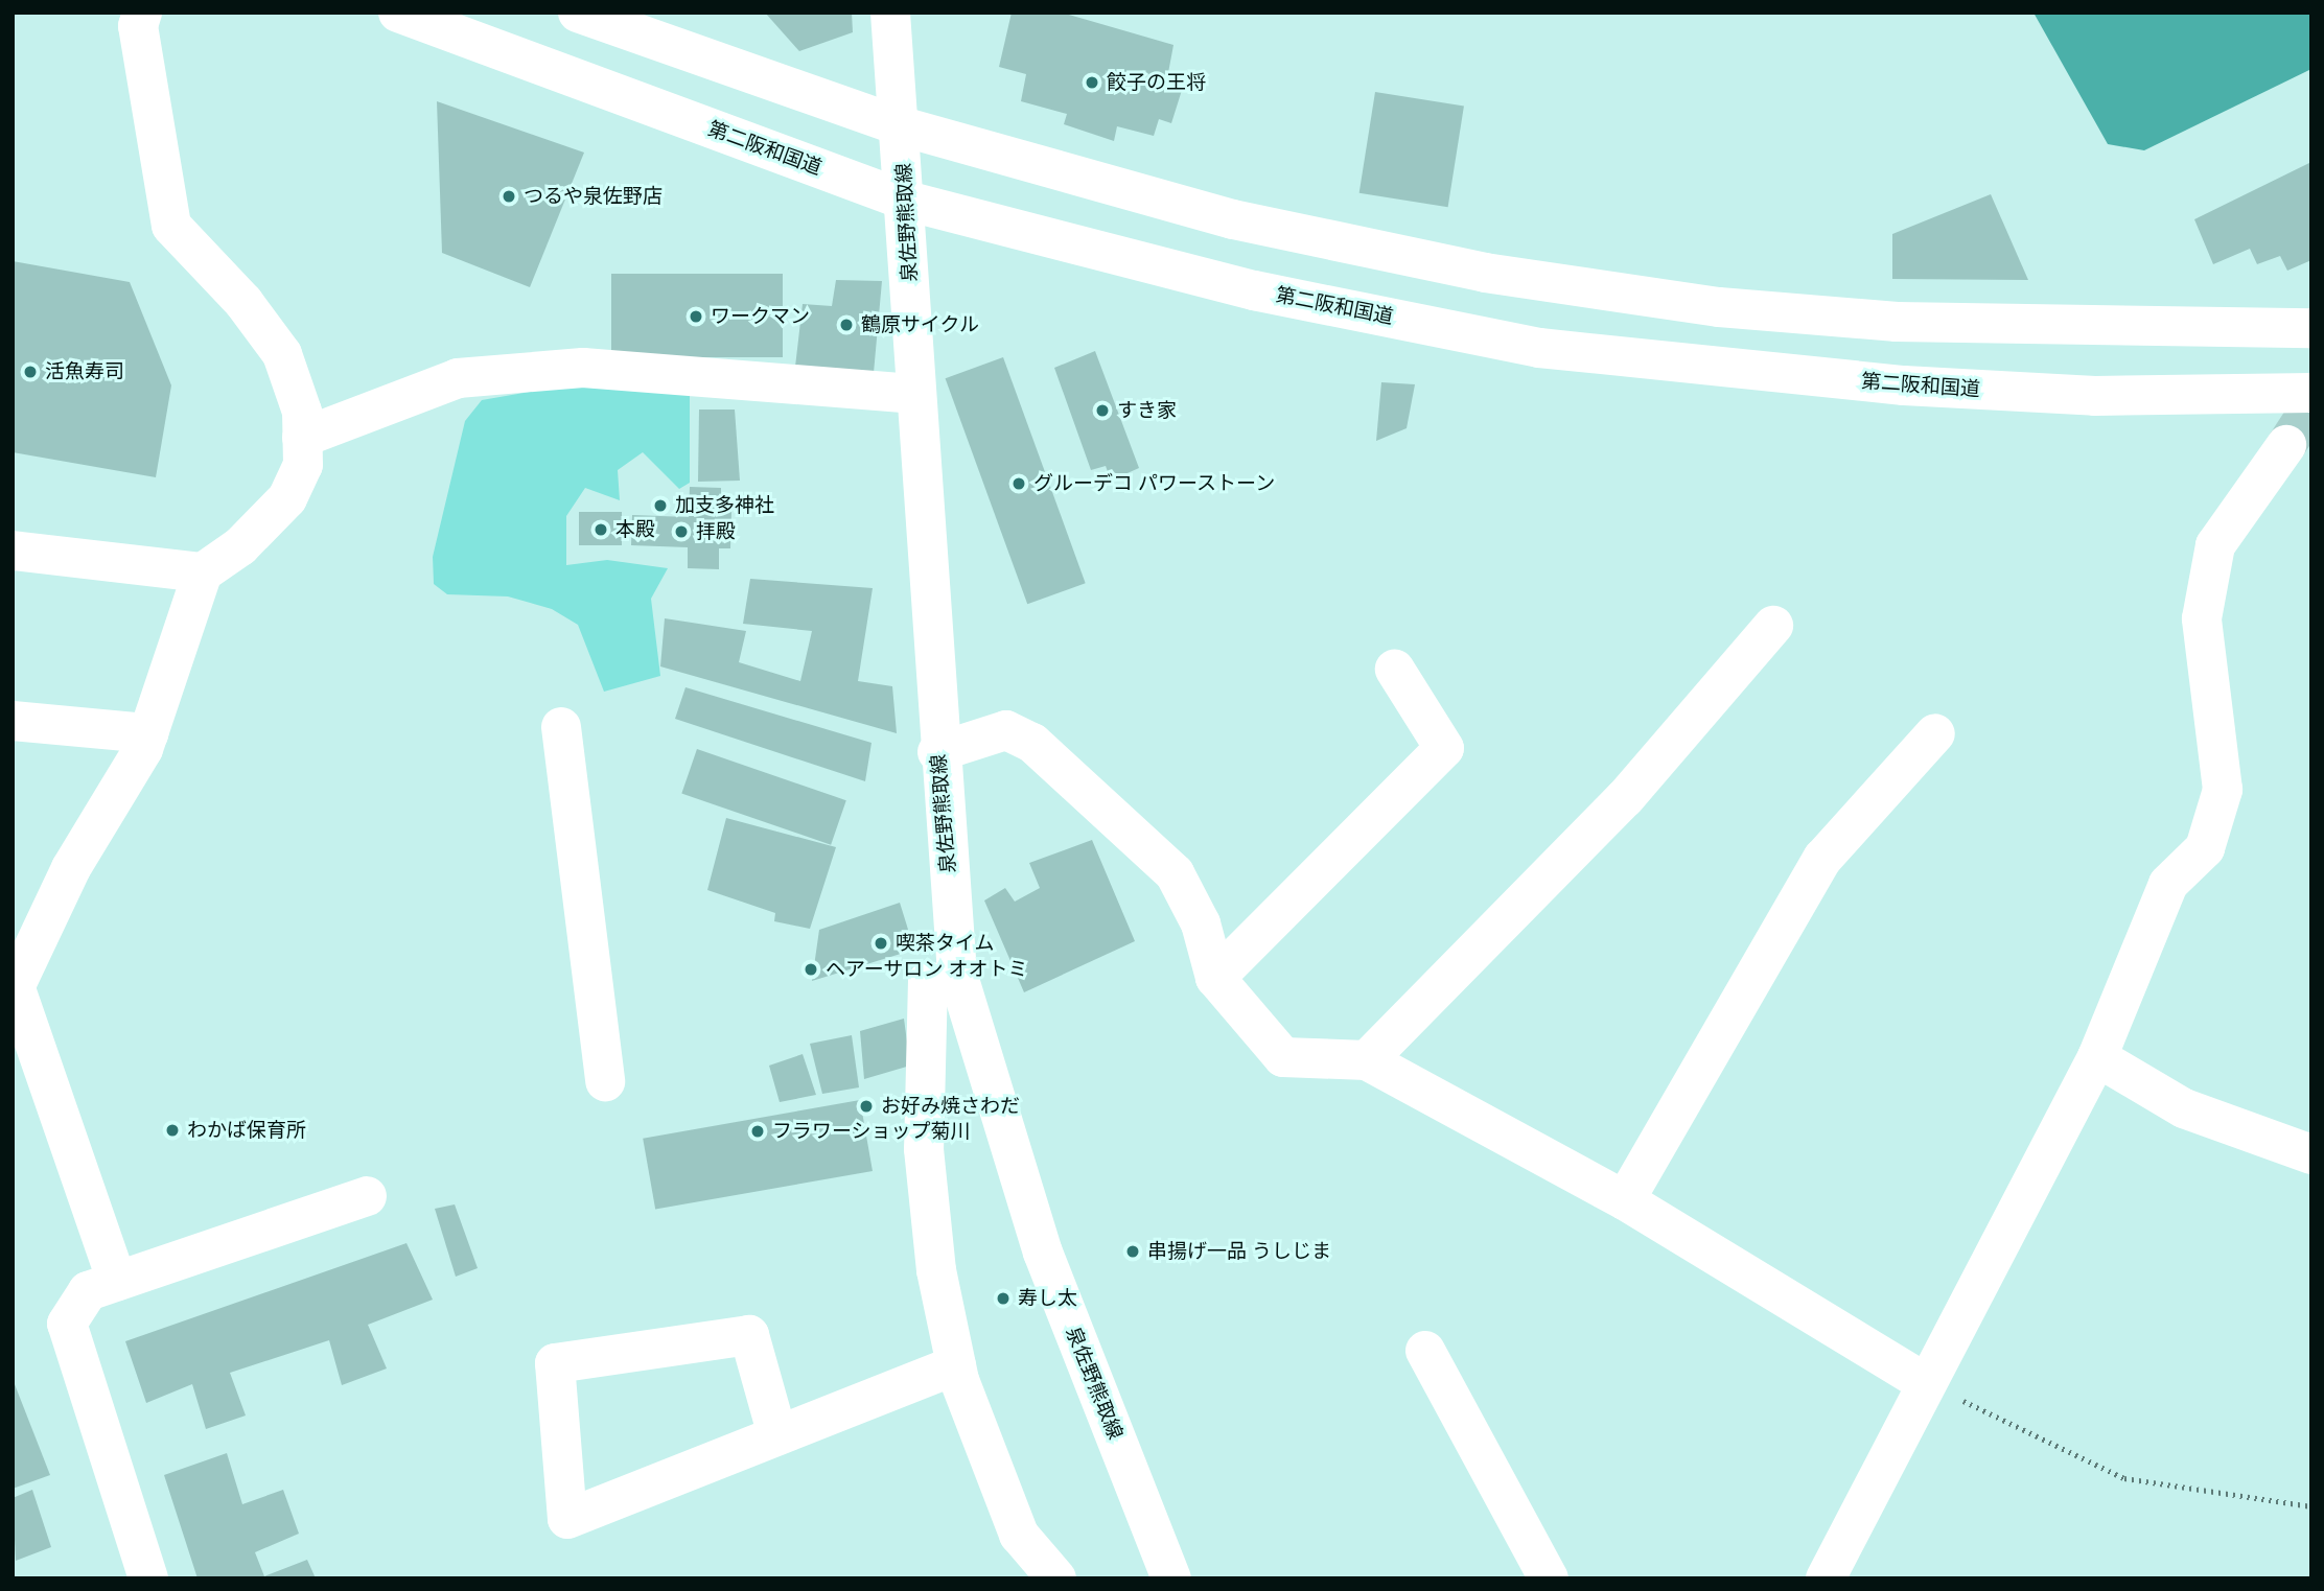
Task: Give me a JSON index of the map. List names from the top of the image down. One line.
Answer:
{"streets":{"main road":["第二阪和国道","泉佐野熊取線"]},"crossings":[["第二阪和国道","泉佐野熊取線"]],"places":["餃子の王将","つるや泉佐野店","ワークマン","鶴原サイクル","活魚寿司","すき家","グルーデコ パワーストーン","加支多神社","本殿","拝殿","喫茶タイム","ヘアーサロン オオトミ","お好み焼さわだ","わかば保育所","フラワーショップ菊川","串揚げ一品 うしじま","寿し太"]}
